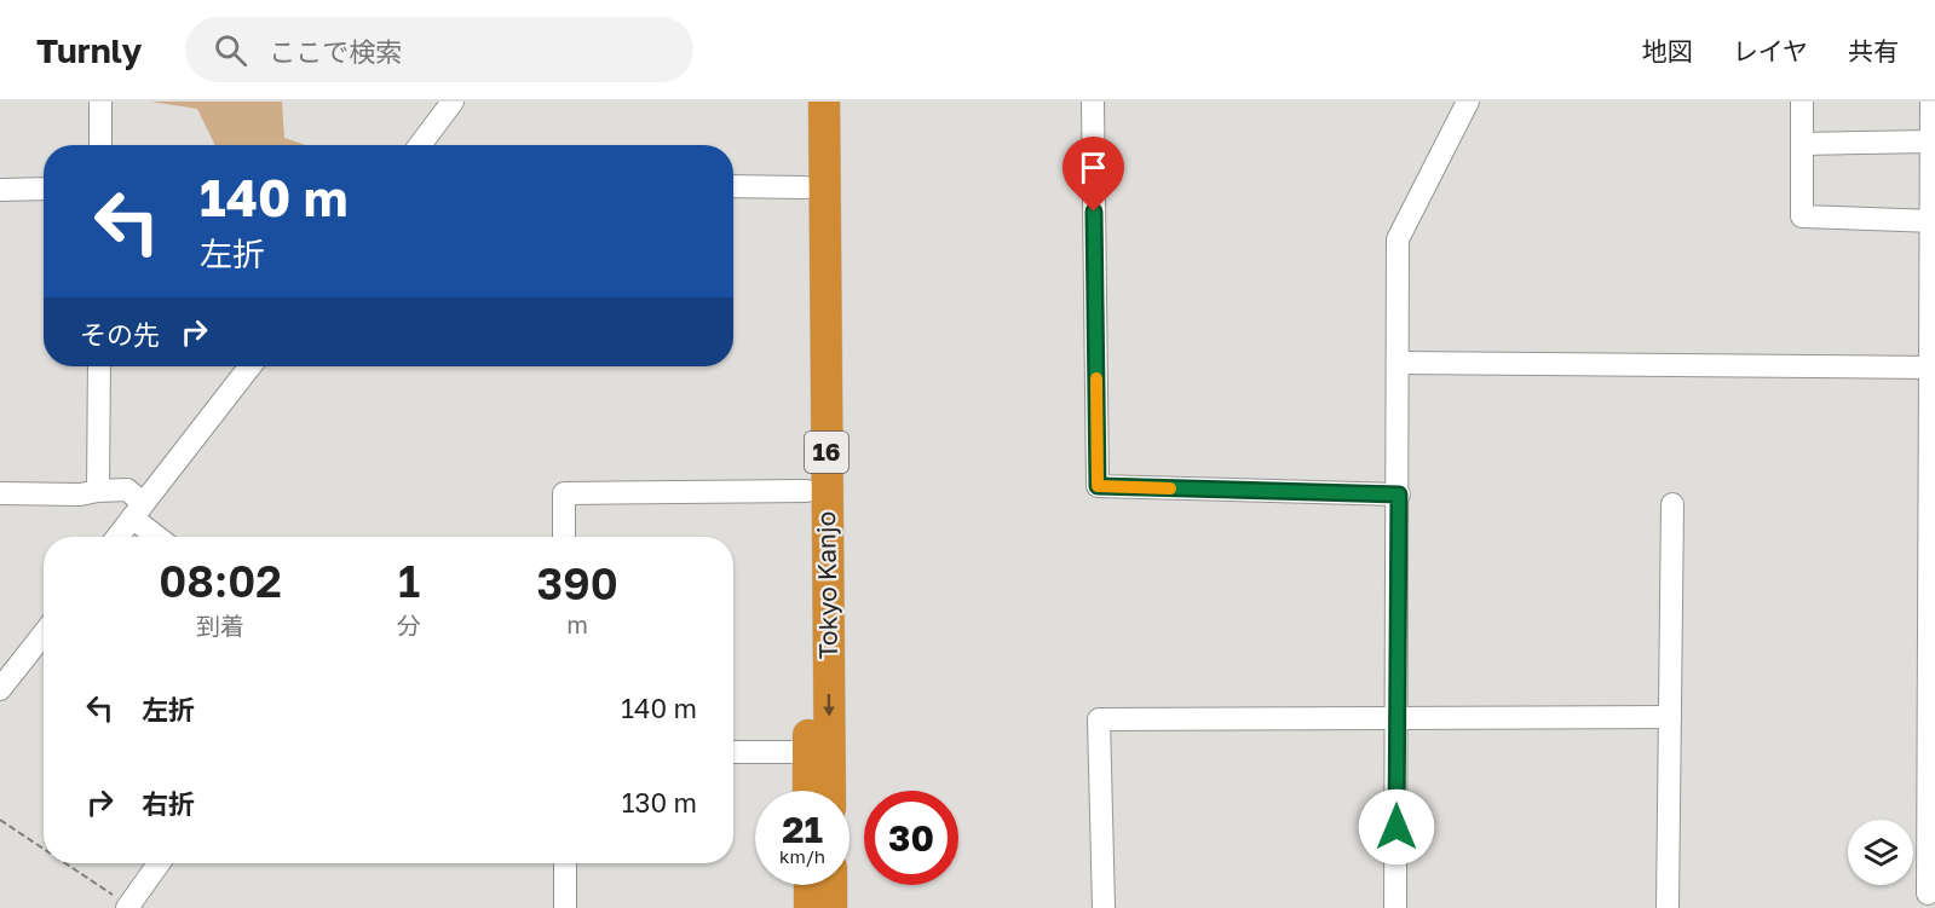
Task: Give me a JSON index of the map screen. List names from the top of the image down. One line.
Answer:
{"streets":{"highway":["16","Tokyo Kanjo"]},"page":{"header":"Turnly","search":"ここで検索","nav":["地図","レイヤ","共有"],"turn":["140 m","左折"],"then":"その先","eta":["08:02","到着","1","分","390","m"],"list":[{"name":"左折","value":"140 m"},{"name":"右折","value":"130 m"}],"speed":"21 km/h","limit":"30"}}
